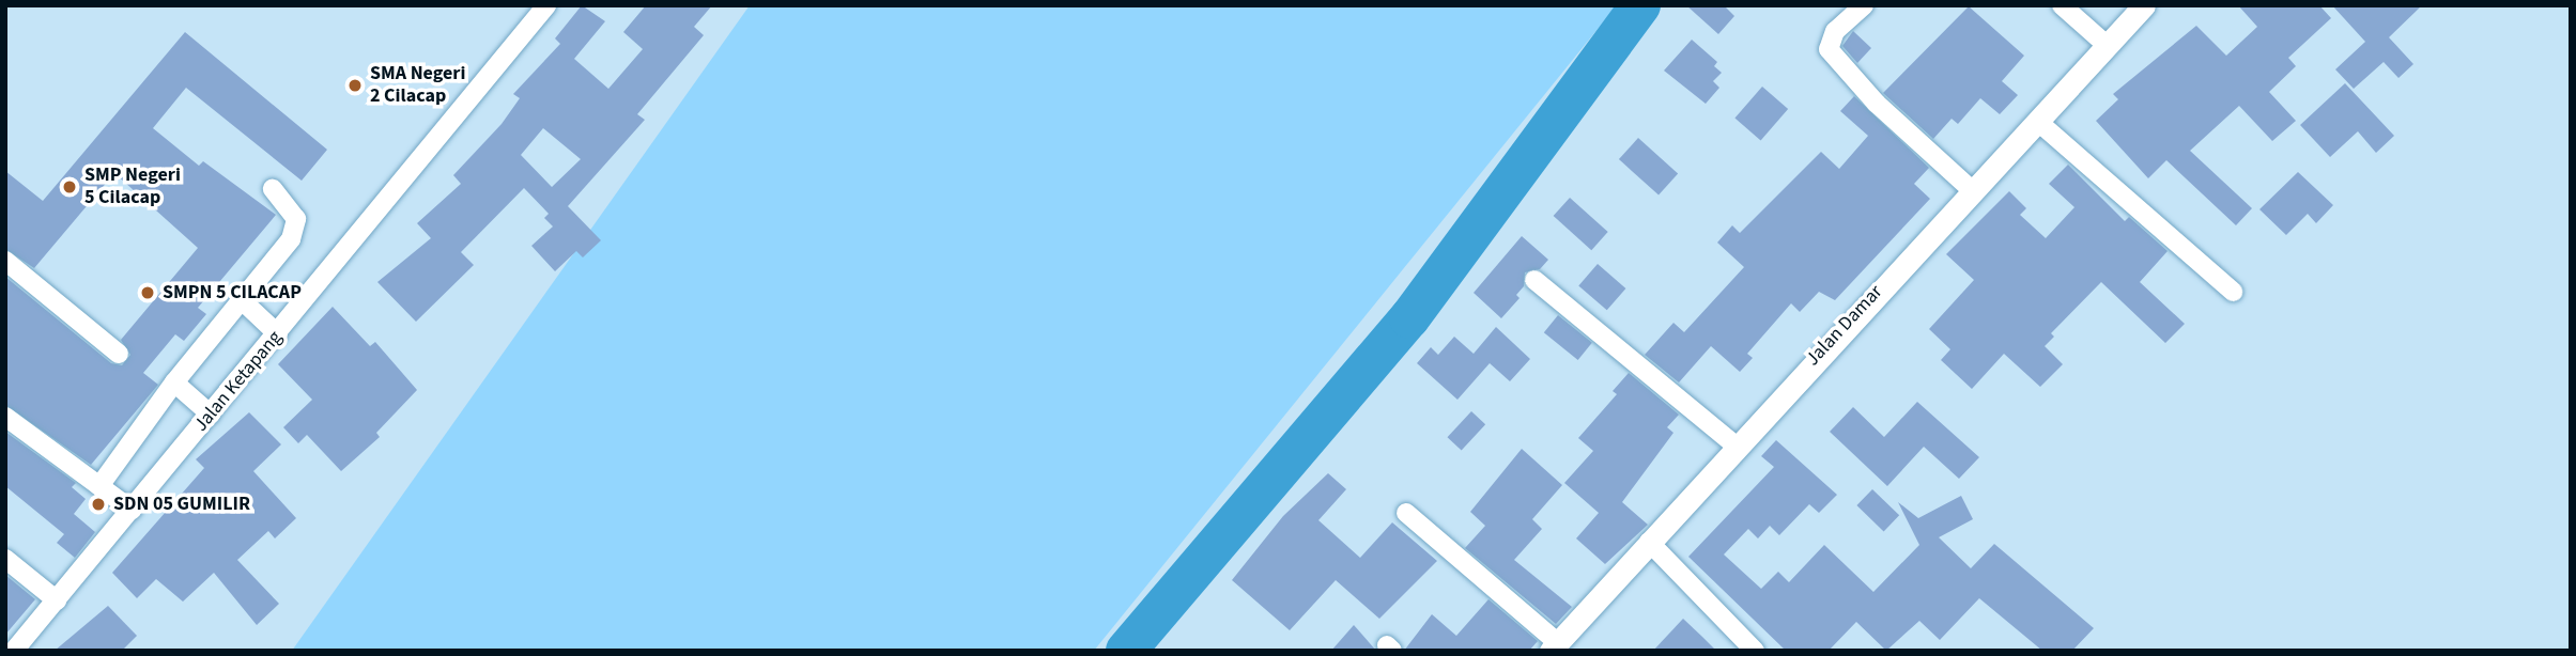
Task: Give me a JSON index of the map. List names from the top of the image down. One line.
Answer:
{"streets":{"street":["Jalan Damar","Jalan Ketapang"]},"places":["SMA Negeri 2 Cilacap","SMP Negeri 5 Cilacap","SMPN 5 CILACAP","SDN 05 GUMILIR"]}
